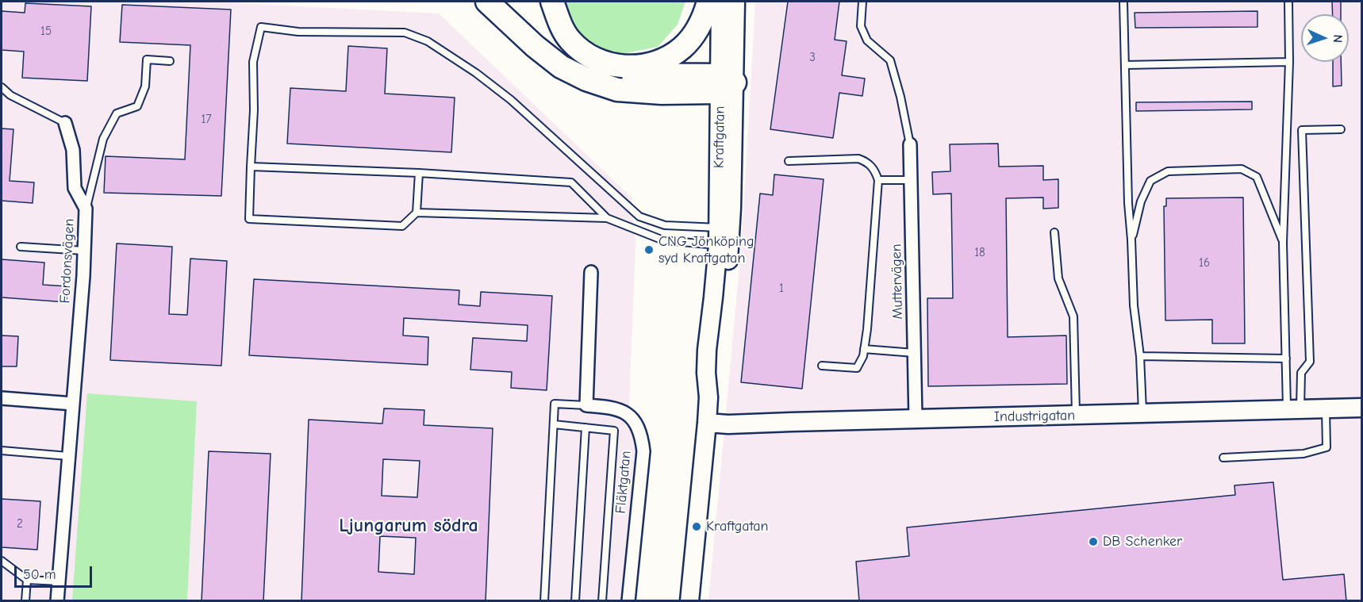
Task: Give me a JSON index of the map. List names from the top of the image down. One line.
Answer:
{"streets":{"street":["Kraftgatan","Fordonsvägen","Muttervägen","Industrigatan","Fläktgatan"]},"crossings":[["Kraftgatan","Industrigatan"],["Muttervägen","Industrigatan"]],"districts":["Ljungarum södra"],"places":["CNG Jönköping syd Kraftgatan","Kraftgatan","DB Schenker"],"house_numbers":["15","3","17","18","16","1","2"],"scale_bar":"50 m","north":"right"}
